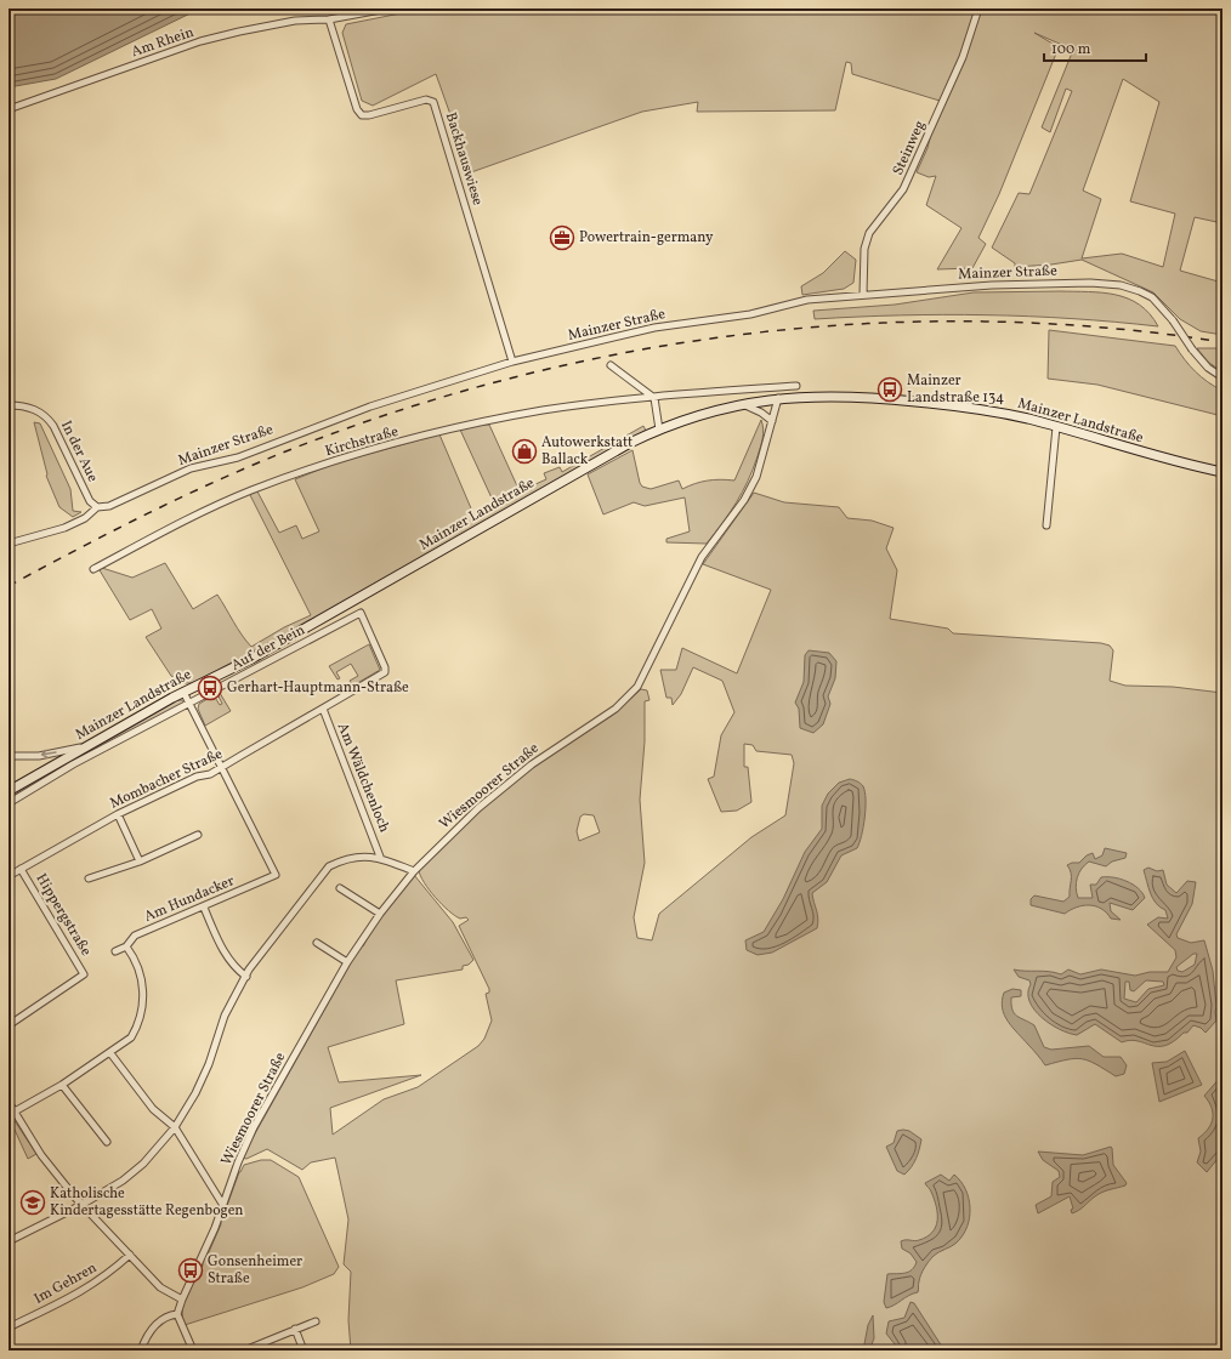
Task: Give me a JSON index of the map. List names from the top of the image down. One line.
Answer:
{"streets":{"main road":["Mainzer Landstraße"],"street":["Am Rhein","Steinweg","Backhauswiese","Mainzer Straße","Kirchstraße","In der Aue","Auf der Bein","Am Wäldchenloch","Mombacher Straße","Wiesmoorer Straße","Am Hundacker","Hippergstraße","Im Gehren"]},"crossings":[["Am Rhein","Backhauswiese"],["Steinweg","Mainzer Straße"],["Backhauswiese","Mainzer Straße"],["Mainzer Straße","In der Aue"],["Mainzer Landstraße","Wiesmoorer Straße"],["Auf der Bein","Mombacher Straße"],["Am Wäldchenloch","Mombacher Straße"],["Mombacher Straße","Am Hundacker"],["Mombacher Straße","Hippergstraße"]],"places":{"office":["Powertrain-germany"],"bus stop":["Mainzer Landstraße 134","Gerhart-Hauptmann-Straße","Gonsenheimer Straße"],"shop":["Autowerkstatt Ballack"],"school or university":["Katholische Kindertagesstätte Regenbogen"]},"scale_bar":"100 m"}
